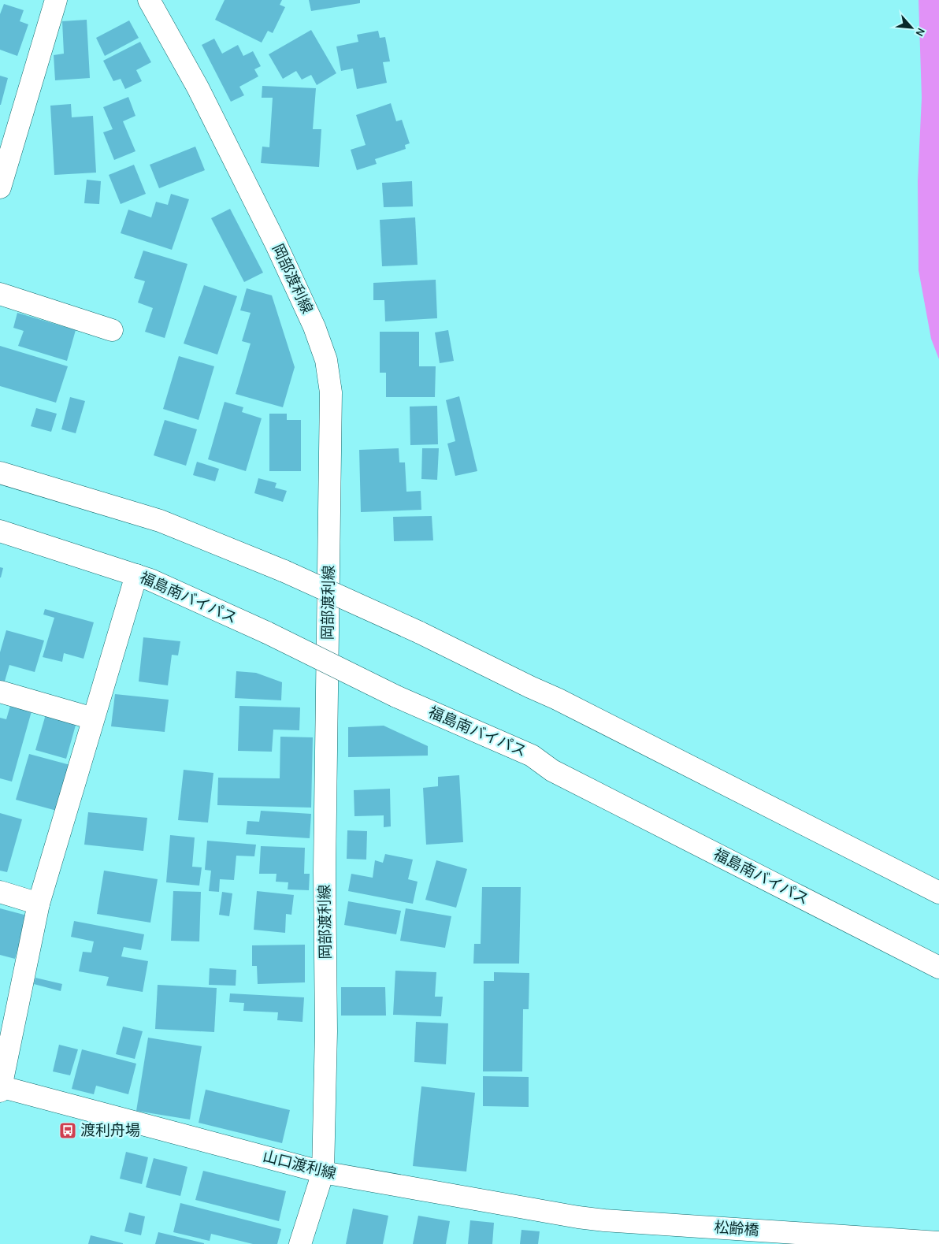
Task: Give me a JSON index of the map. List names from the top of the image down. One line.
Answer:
{"streets":{"main road":["岡部渡利線","福島南バイパス","山口渡利線","松齢橋"]},"crossings":[["岡部渡利線","福島南バイパス"],["岡部渡利線","山口渡利線"],["山口渡利線","松齢橋"]],"places":{"bus stop":["渡利舟場"]},"north":"bottom right"}
